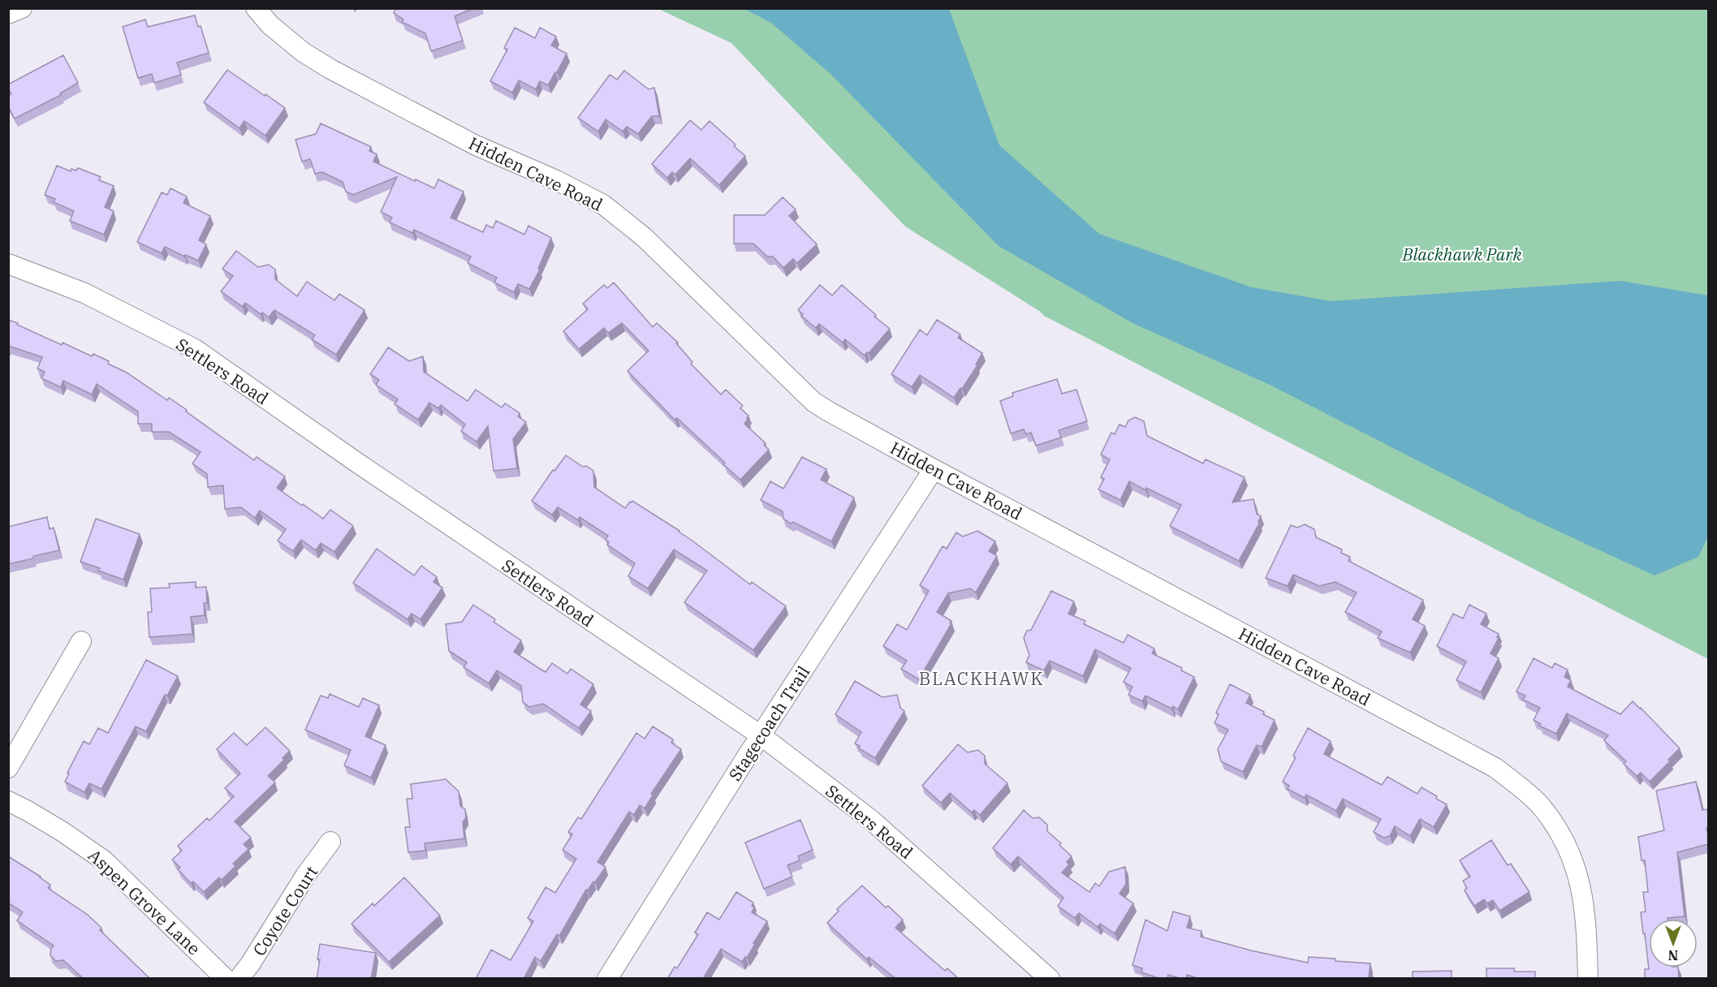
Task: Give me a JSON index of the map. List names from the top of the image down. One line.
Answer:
{"streets":{"street":["Hidden Cave Road","Settlers Road","Stagecoach Trail","Aspen Grove Lane","Coyote Court"]},"crossings":[["Hidden Cave Road","Stagecoach Trail"],["Settlers Road","Stagecoach Trail"]],"districts":["BLACKHAWK"],"parks":["Blackhawk Park"],"north":"bottom"}
